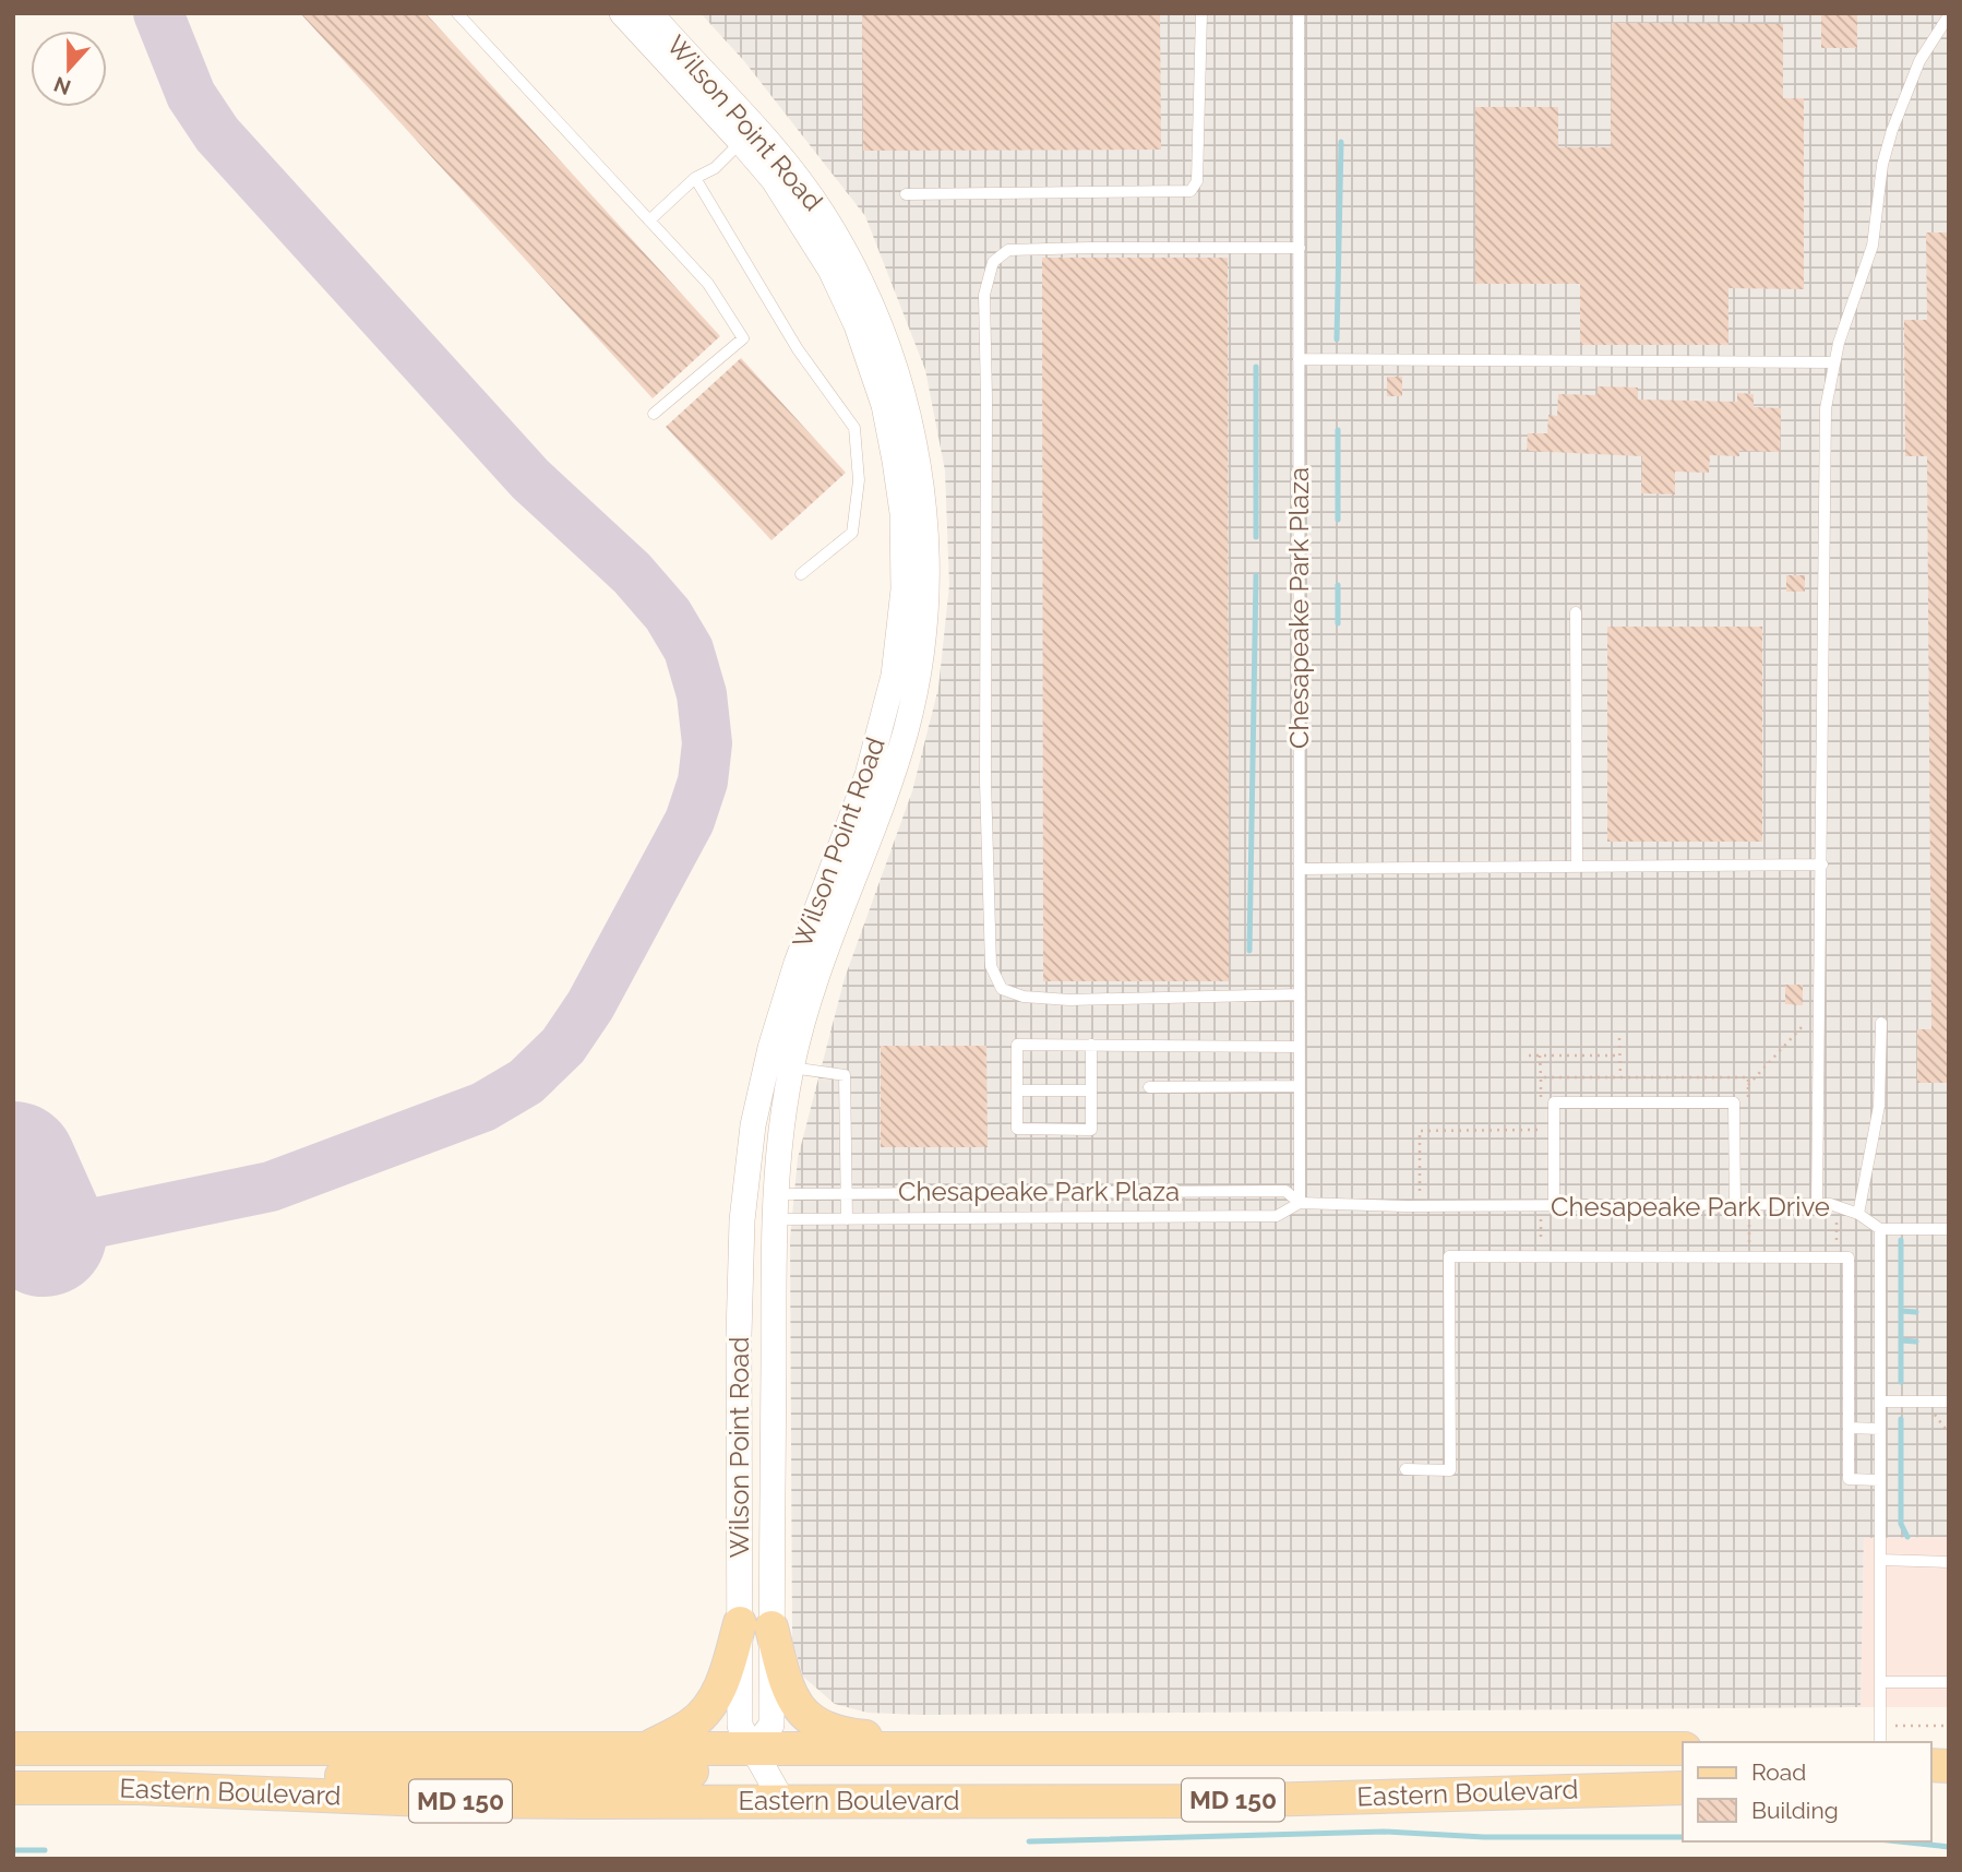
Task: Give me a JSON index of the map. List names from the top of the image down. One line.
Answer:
{"streets":{"main road":["Eastern Boulevard","MD 150"],"street":["Wilson Point Road"],"lane":["Chesapeake Park Plaza","Chesapeake Park Drive"]},"crossings":[["Wilson Point Road","Chesapeake Park Plaza"],["Wilson Point Road","Eastern Boulevard"],["Chesapeake Park Plaza","Chesapeake Park Drive"]],"legend":["Road","Building"],"north":"bottom"}
